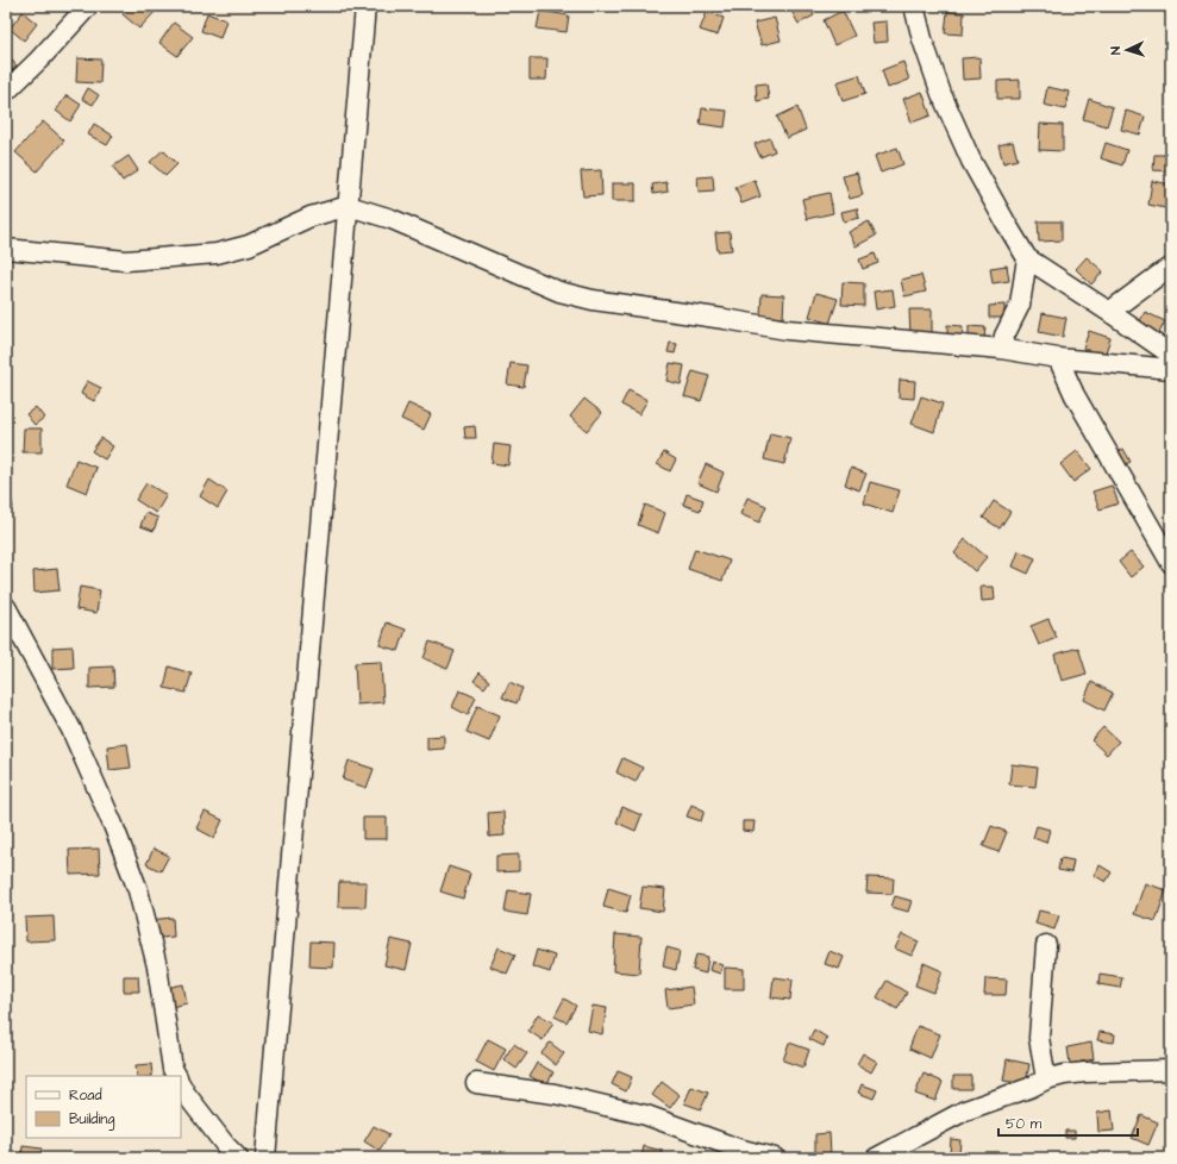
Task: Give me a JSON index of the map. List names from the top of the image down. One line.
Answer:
{"legend":["Road","Building"],"scale_bar":"50 m","north":"left"}
